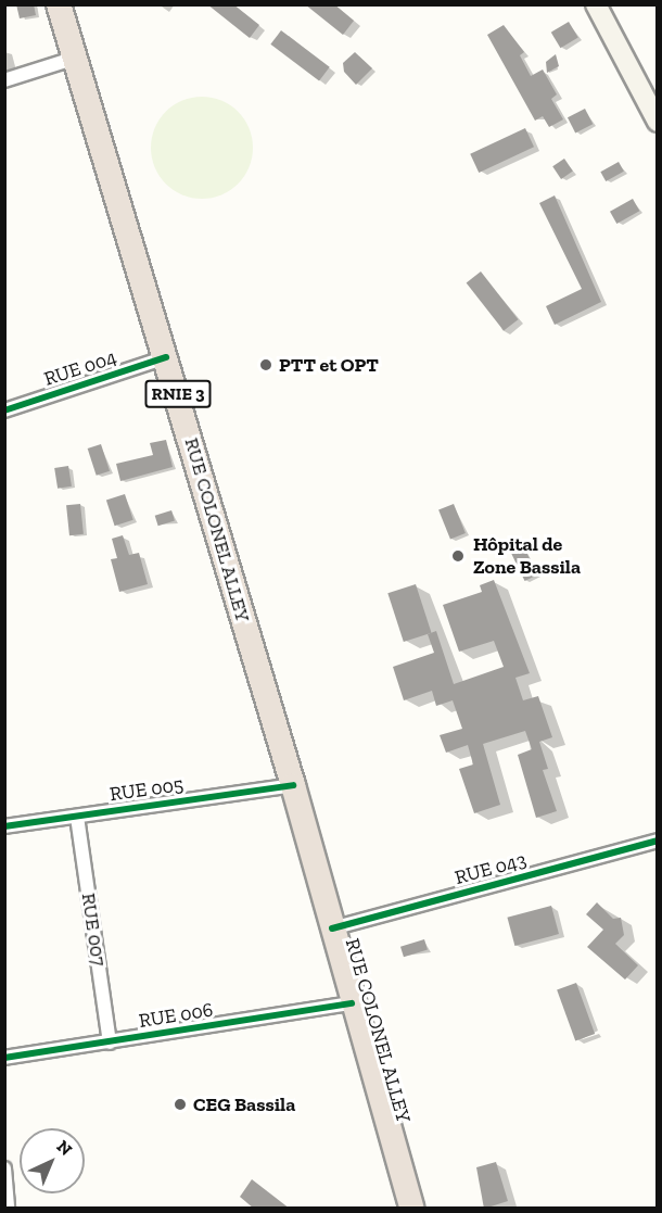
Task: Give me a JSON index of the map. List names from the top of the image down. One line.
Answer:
{"streets":{"highway":["RNIE 3","RUE COLONEL ALLEY"],"street":["RUE 004","RUE 005","RUE 043","RUE 007","RUE 006"]},"crossings":[["RUE 004","RUE COLONEL ALLEY"],["RUE COLONEL ALLEY","RUE 005"],["RUE COLONEL ALLEY","RUE 043"],["RUE COLONEL ALLEY","RUE 006"],["RUE 005","RUE 007"],["RUE 007","RUE 006"]],"places":["PTT et OPT","Hôpital de Zone Bassila","CEG Bassila"],"north":"top right"}
